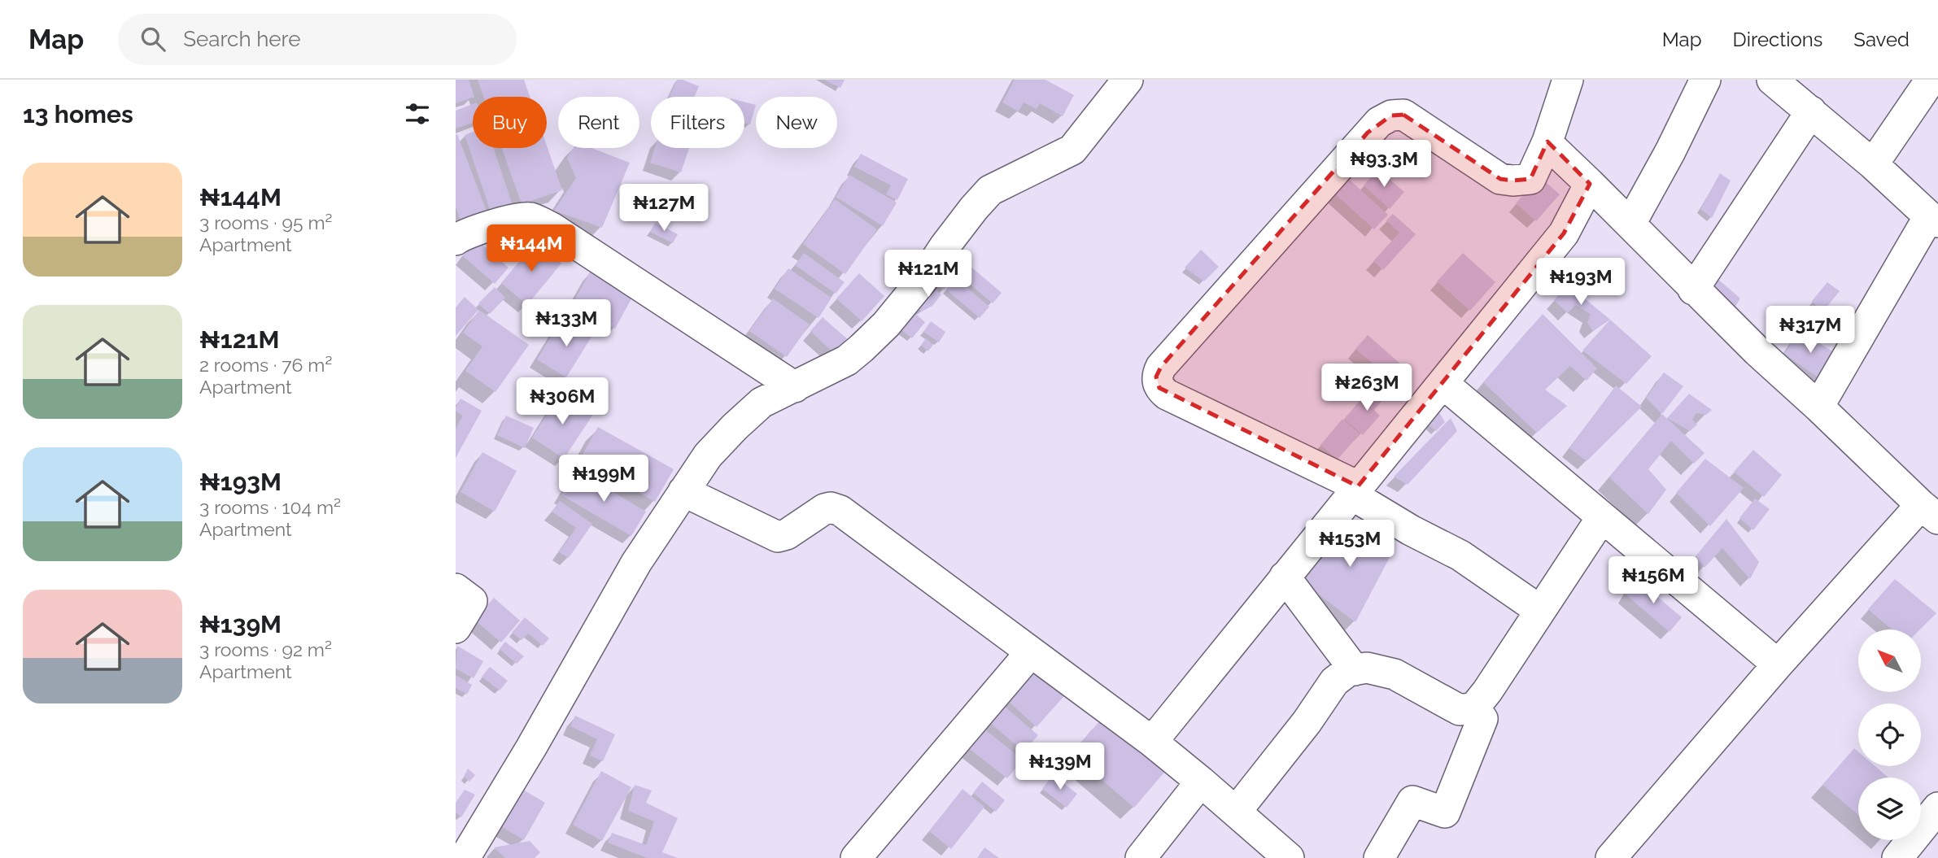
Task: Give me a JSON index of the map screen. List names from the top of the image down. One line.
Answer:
{"north":"top left","page":{"header":"Map","search":"Search here","nav":["Map","Directions","Saved"],"heading":"13 homes","chip":["Buy","Rent","Filters","New"],"price":["₦93.3M","₦127M","₦144M","₦121M","₦193M","₦133M","₦317M","₦263M","₦306M","₦199M","₦153M","₦156M","₦139M"],"list":[{"name":"₦144M","note":"3 rooms · 95 m² · Apartment"},{"name":"₦121M","note":"2 rooms · 76 m² · Apartment"},{"name":"₦193M","note":"3 rooms · 104 m² · Apartment"},{"name":"₦139M","note":"3 rooms · 92 m² · Apartment"}]}}
